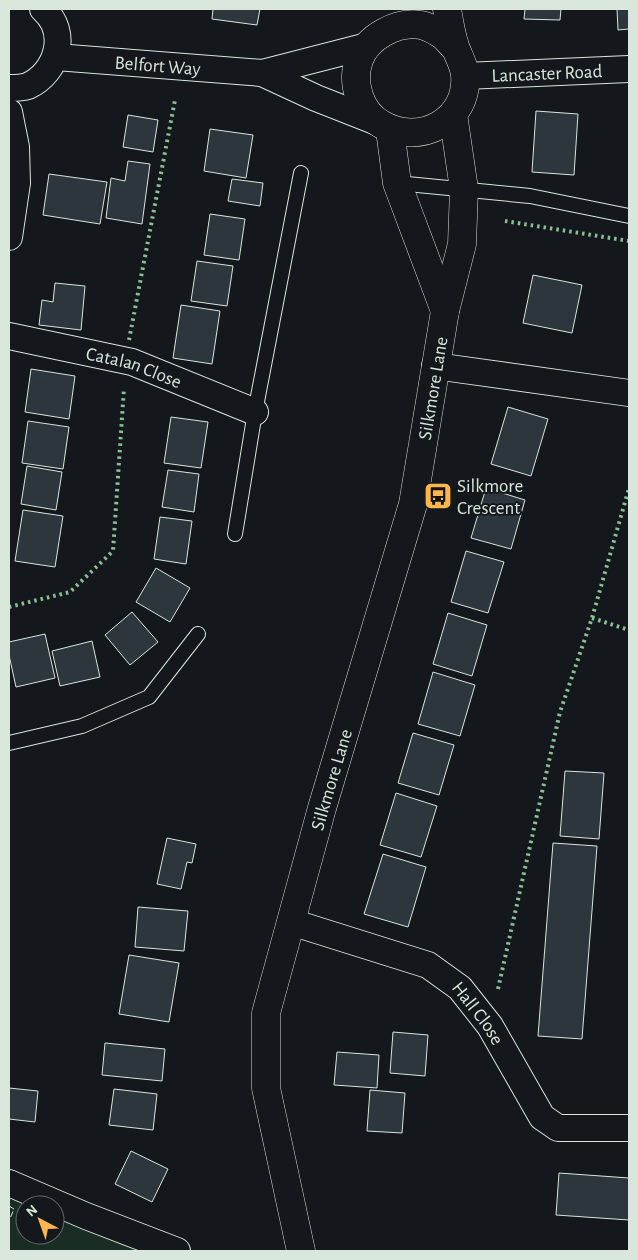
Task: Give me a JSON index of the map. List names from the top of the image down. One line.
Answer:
{"streets":{"street":["Belfort Way","Lancaster Road","Catalan Close","Silkmore Lane","Hall Close"]},"crossings":[["Belfort Way","Lancaster Road"],["Belfort Way","Silkmore Lane"],["Lancaster Road","Silkmore Lane"],["Silkmore Lane","Hall Close"]],"places":{"bus stop":["Silkmore Crescent"]},"north":"top left"}
